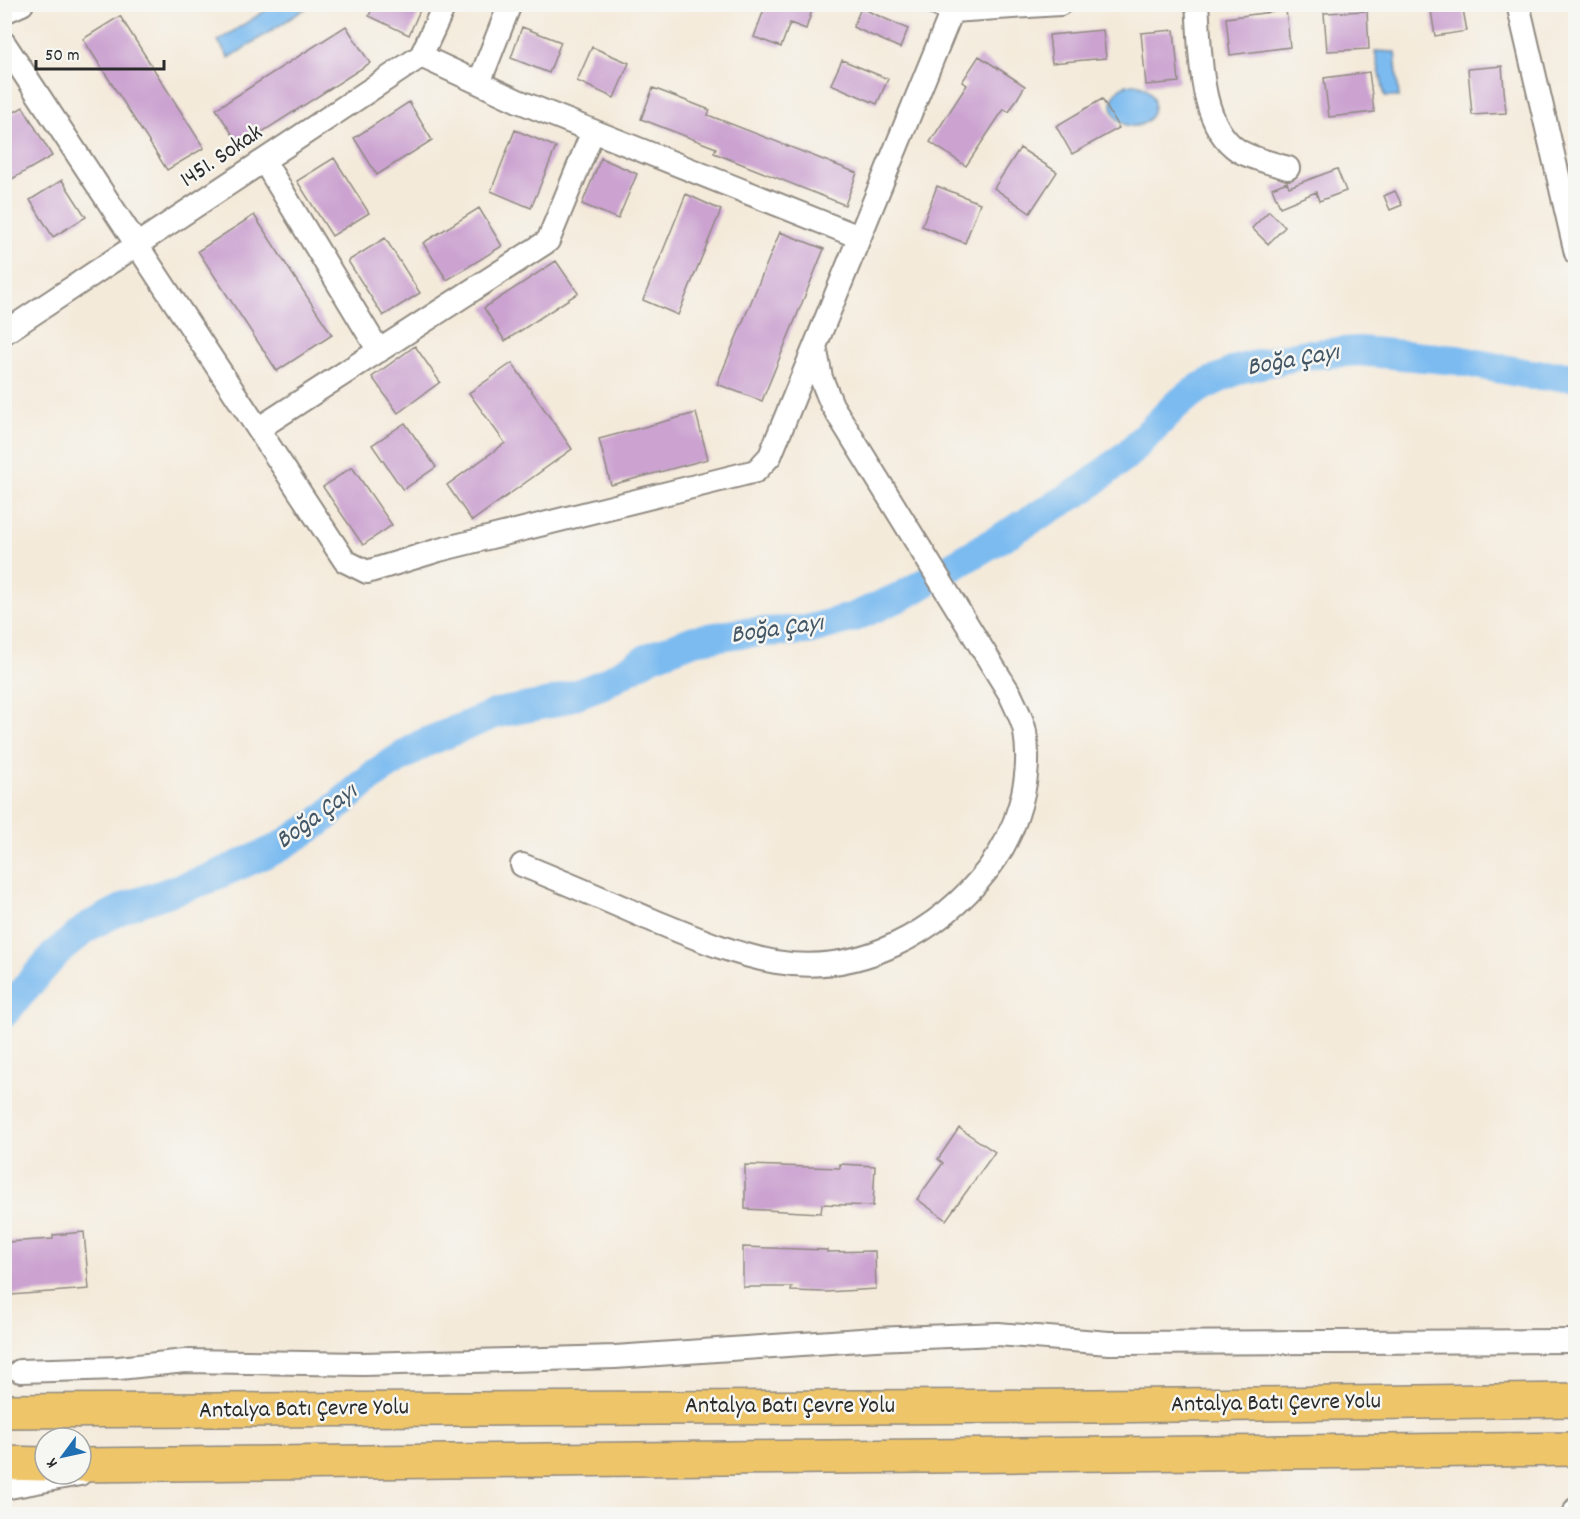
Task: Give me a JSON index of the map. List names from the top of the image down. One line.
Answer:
{"streets":{"highway":["Antalya Batı Çevre Yolu"],"street":["1451. Sokak"]},"water":["Boğa Çayı"],"scale_bar":"50 m","north":"bottom left"}
